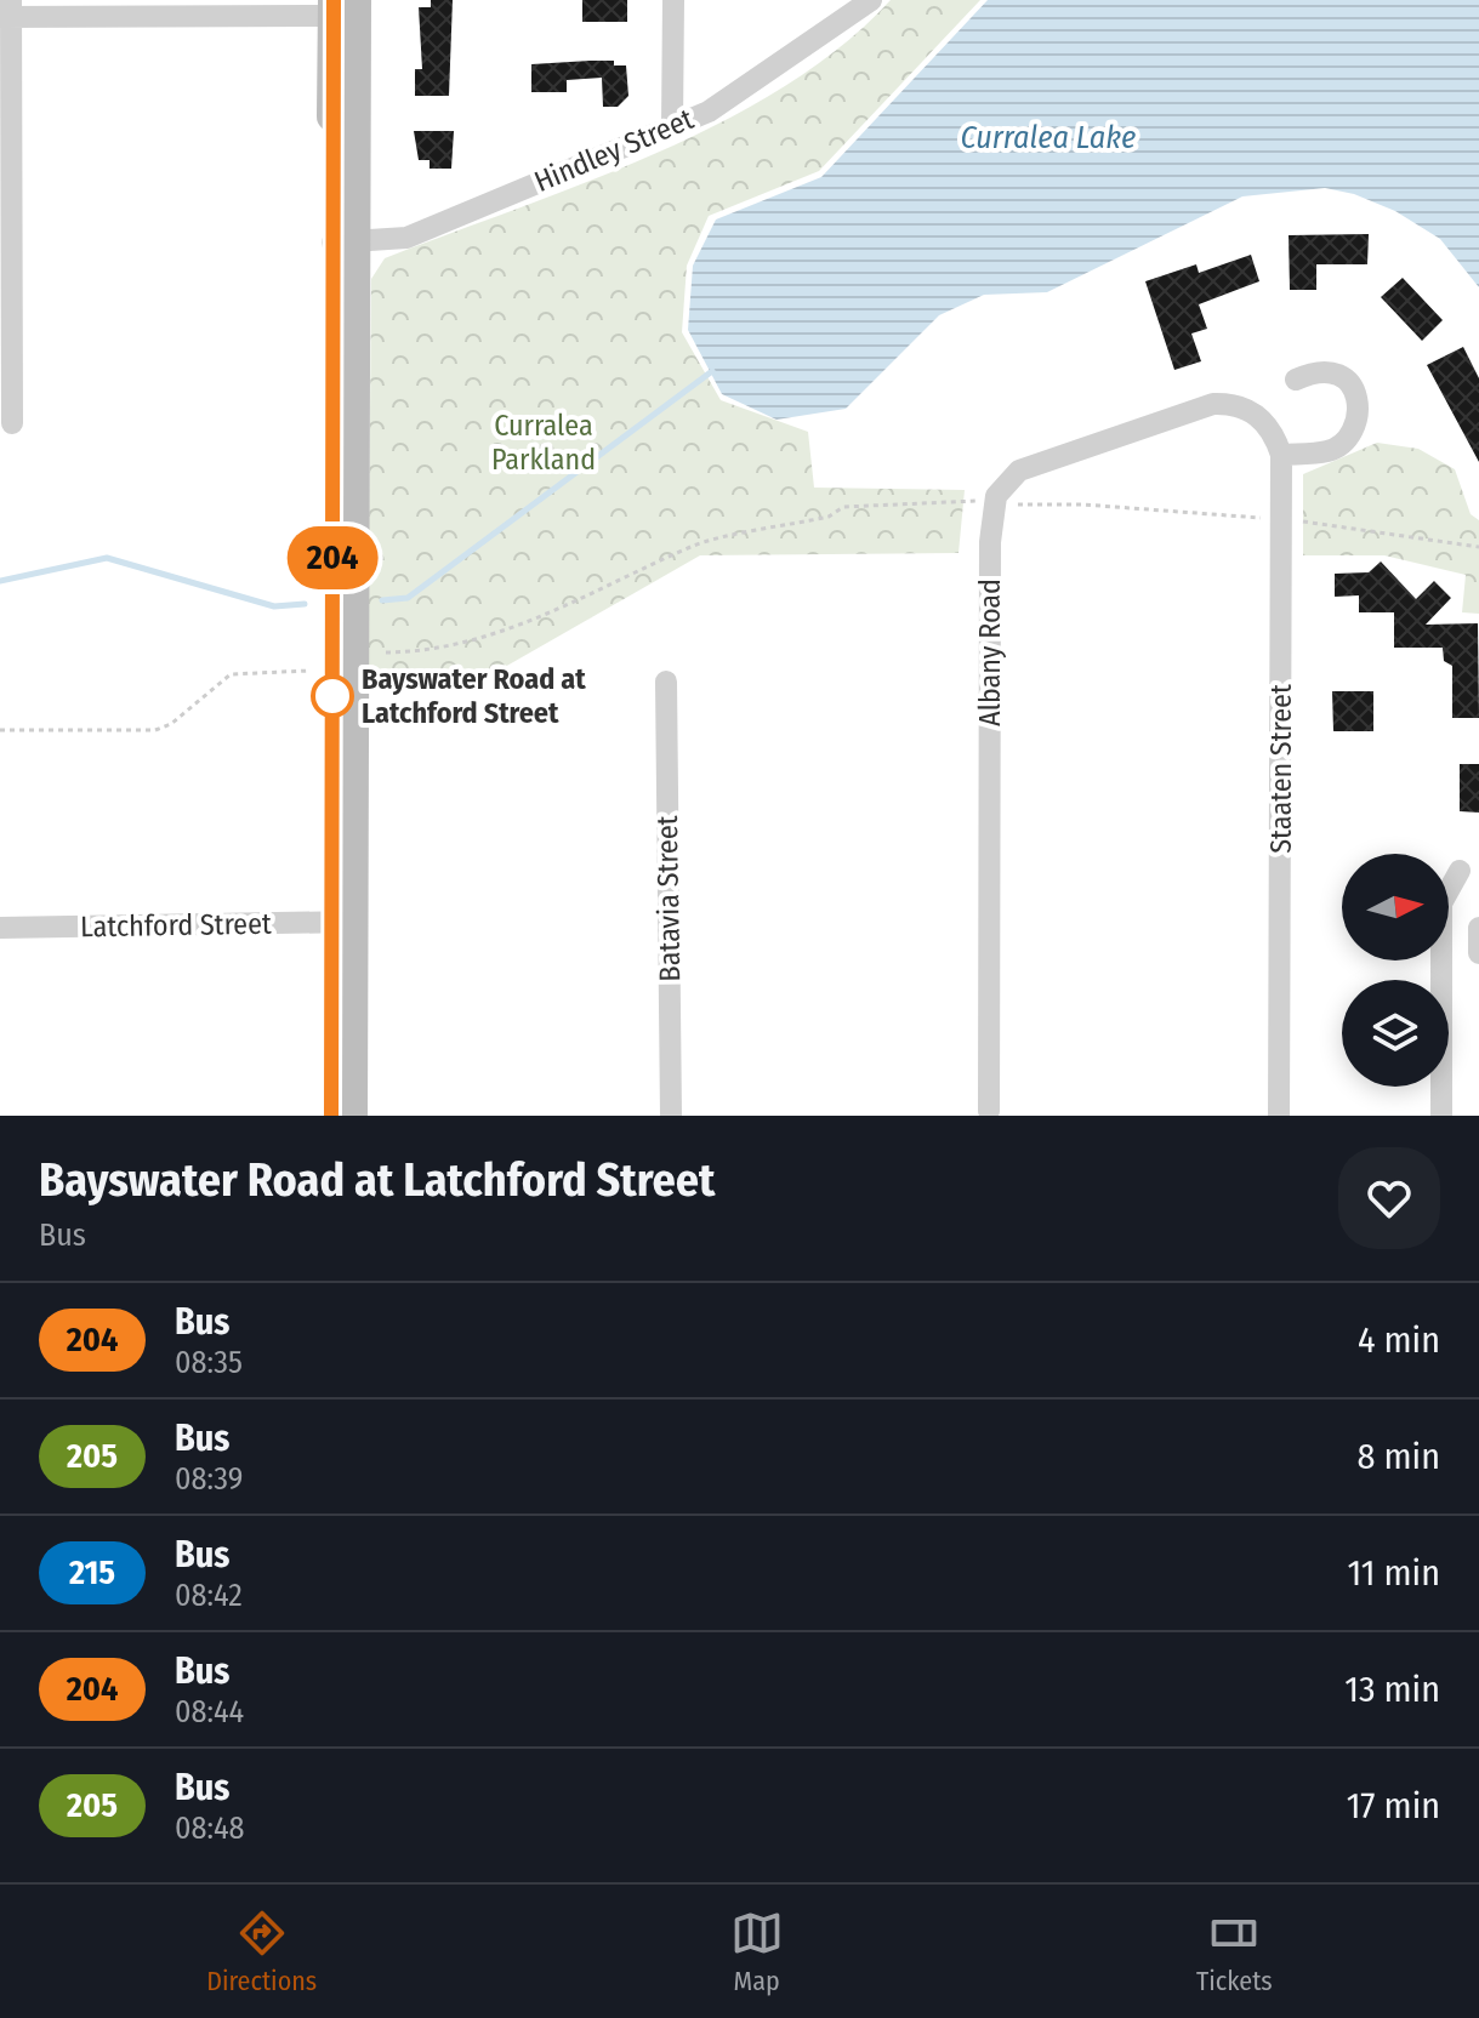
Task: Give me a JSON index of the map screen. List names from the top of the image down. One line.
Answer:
{"streets":{"street":["Hindley Street","Albany Road","Staaten Street","Batavia Street","Latchford Street"]},"crossings":[["Albany Road","Staaten Street"]],"water":["Curralea Lake"],"parks":["Curralea Parkland"],"places":["Bayswater Road at Latchford Street"],"lines":["bus line 204"],"north":"right","page":{"on_map":"204","heading":["Bayswater Road at Latchford Street","Bus"],"list":[{"mark":"204","name":"Bus","note":"08:35","value":"4 min"},{"mark":"205","name":"Bus","note":"08:39","value":"8 min"},{"mark":"215","name":"Bus","note":"08:42","value":"11 min"},{"mark":"204","name":"Bus","note":"08:44","value":"13 min"},{"mark":"205","name":"Bus","note":"08:48","value":"17 min"}],"tabs":["Directions","Map","Tickets"]}}
